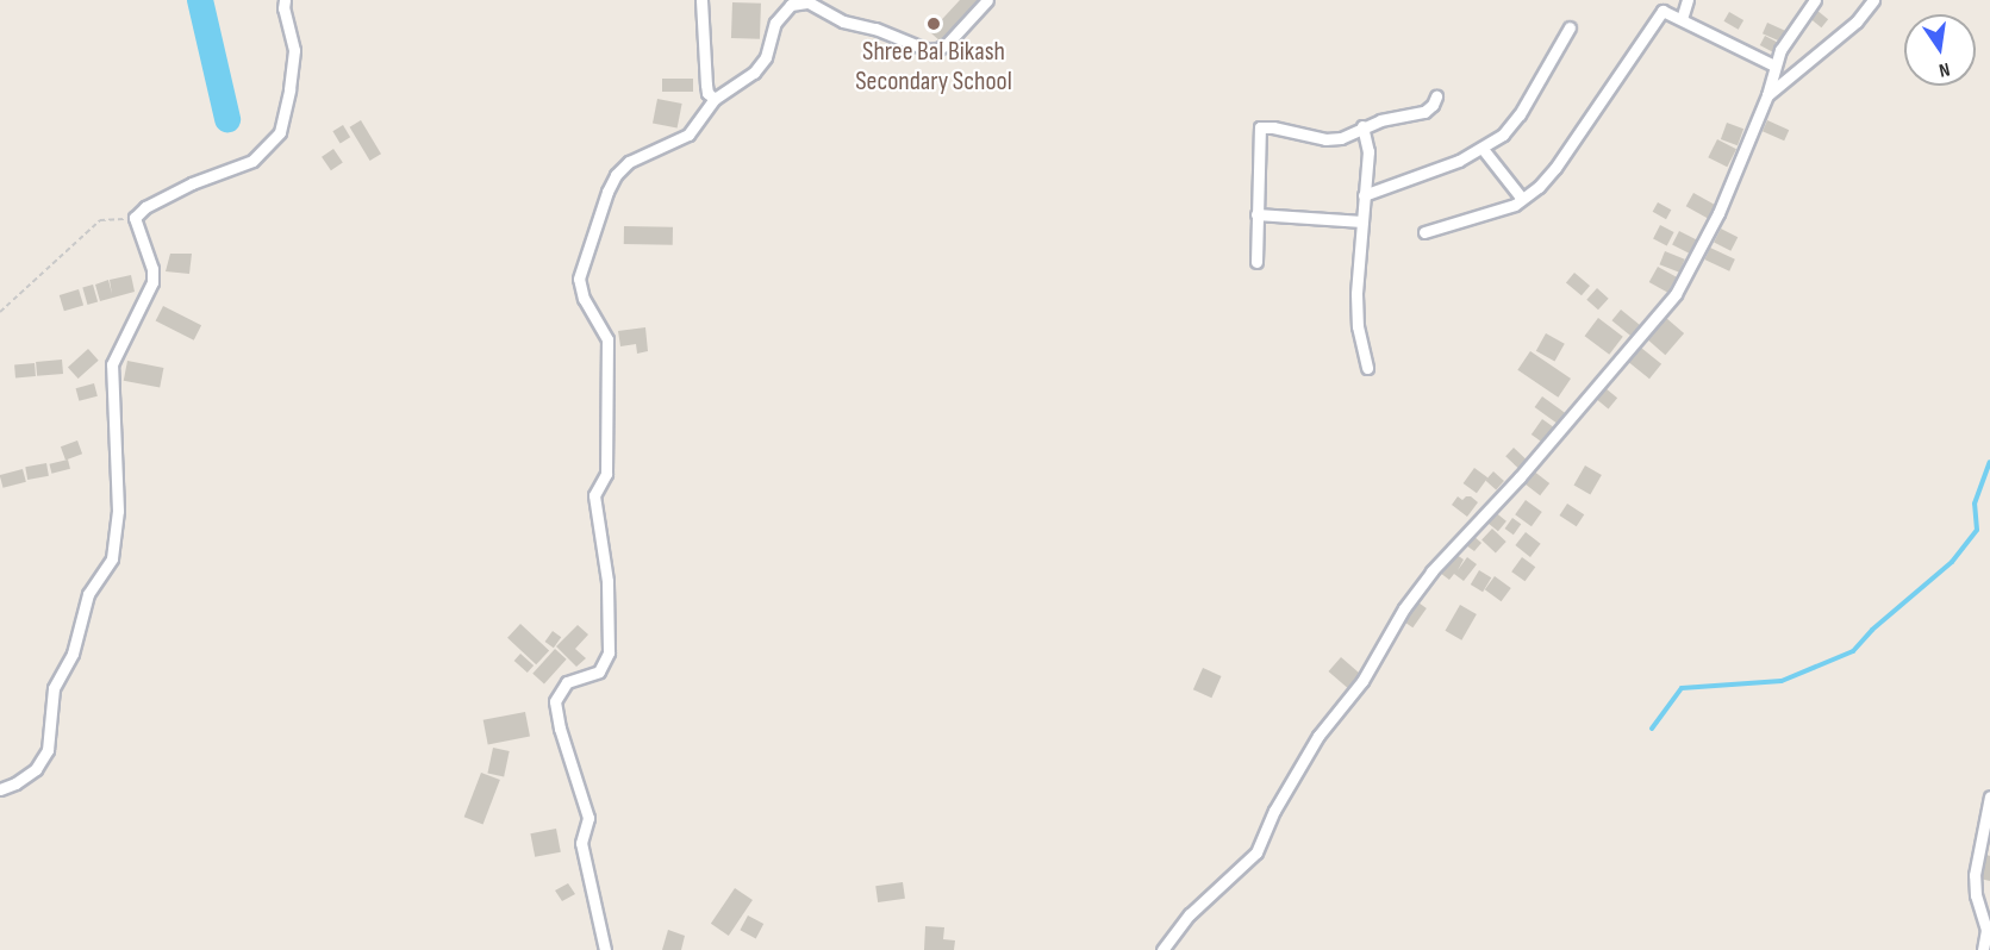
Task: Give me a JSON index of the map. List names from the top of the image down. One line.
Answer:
{"places":["Shree Bal Bikash Secondary School"],"north":"bottom"}
